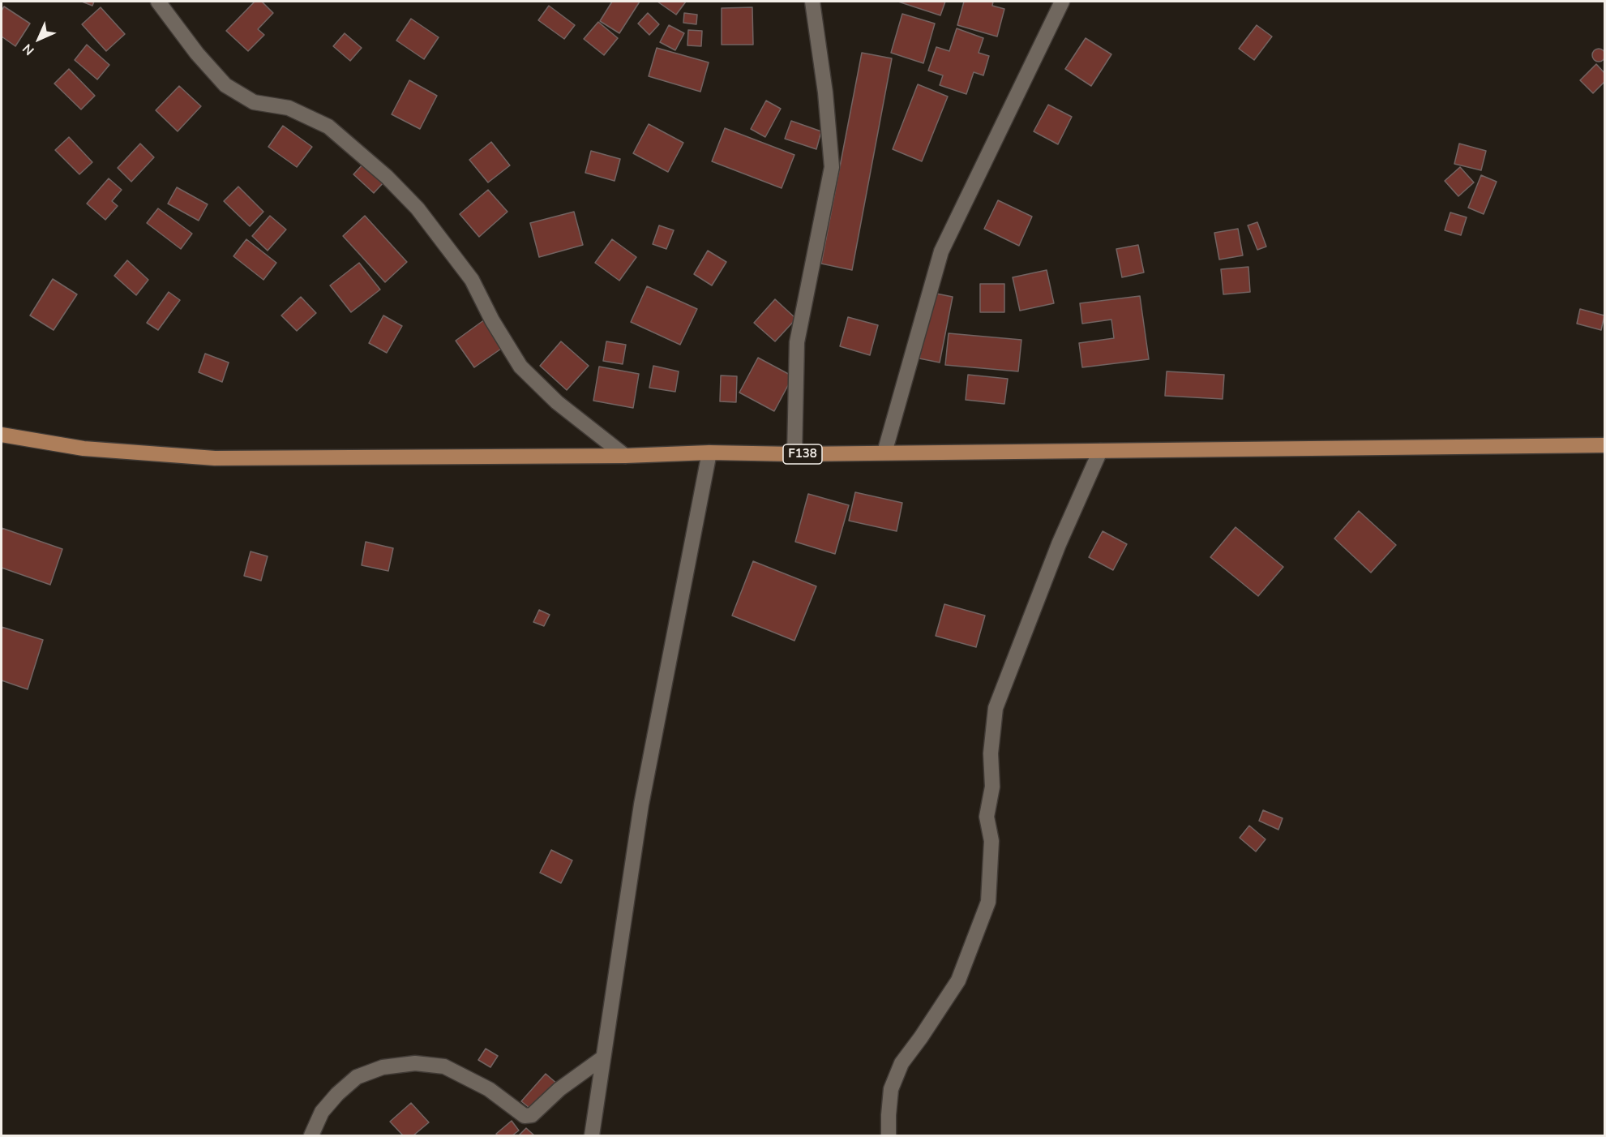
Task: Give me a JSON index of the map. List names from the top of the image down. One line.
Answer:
{"streets":{"main road":["F138"]},"north":"bottom left"}
